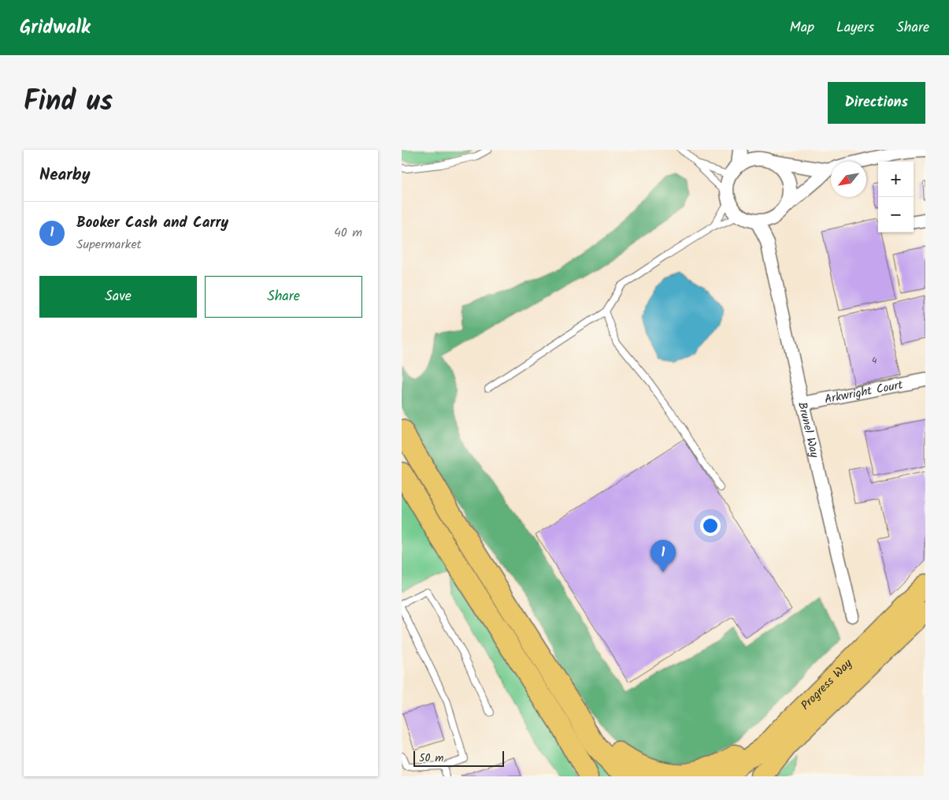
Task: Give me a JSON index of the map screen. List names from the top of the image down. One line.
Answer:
{"streets":{"main road":["Progress Way"],"street":["Arkwright Court","Brunel Way"]},"crossings":[["Arkwright Court","Brunel Way"]],"house_numbers":["4"],"scale_bar":"50 m","north":"bottom left","page":{"header":"Gridwalk","nav":["Map","Layers","Share"],"title":"Find us","buttons":["Directions",["Save","Share"]],"heading":"Nearby","map_buttons":["+","−"],"list":[{"mark":"1","name":"Booker Cash and Carry","note":"Supermarket","value":"40 m"}],"pins":"1","scale":"50 m"}}
